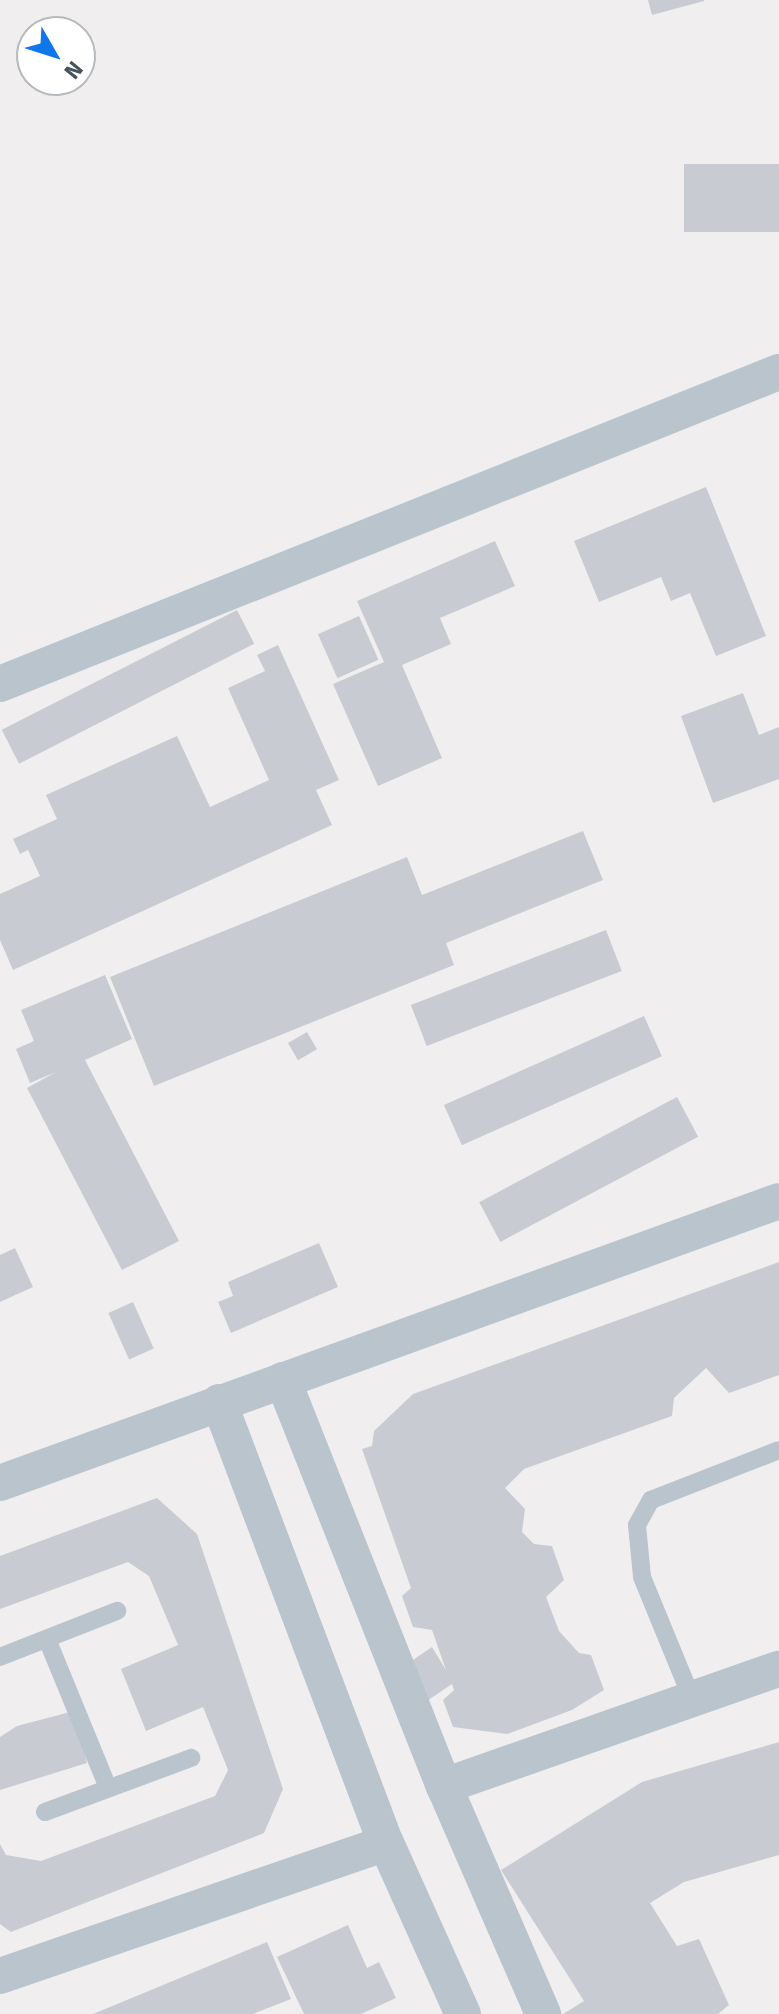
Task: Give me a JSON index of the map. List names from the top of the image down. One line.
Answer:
{"north":"bottom right"}
